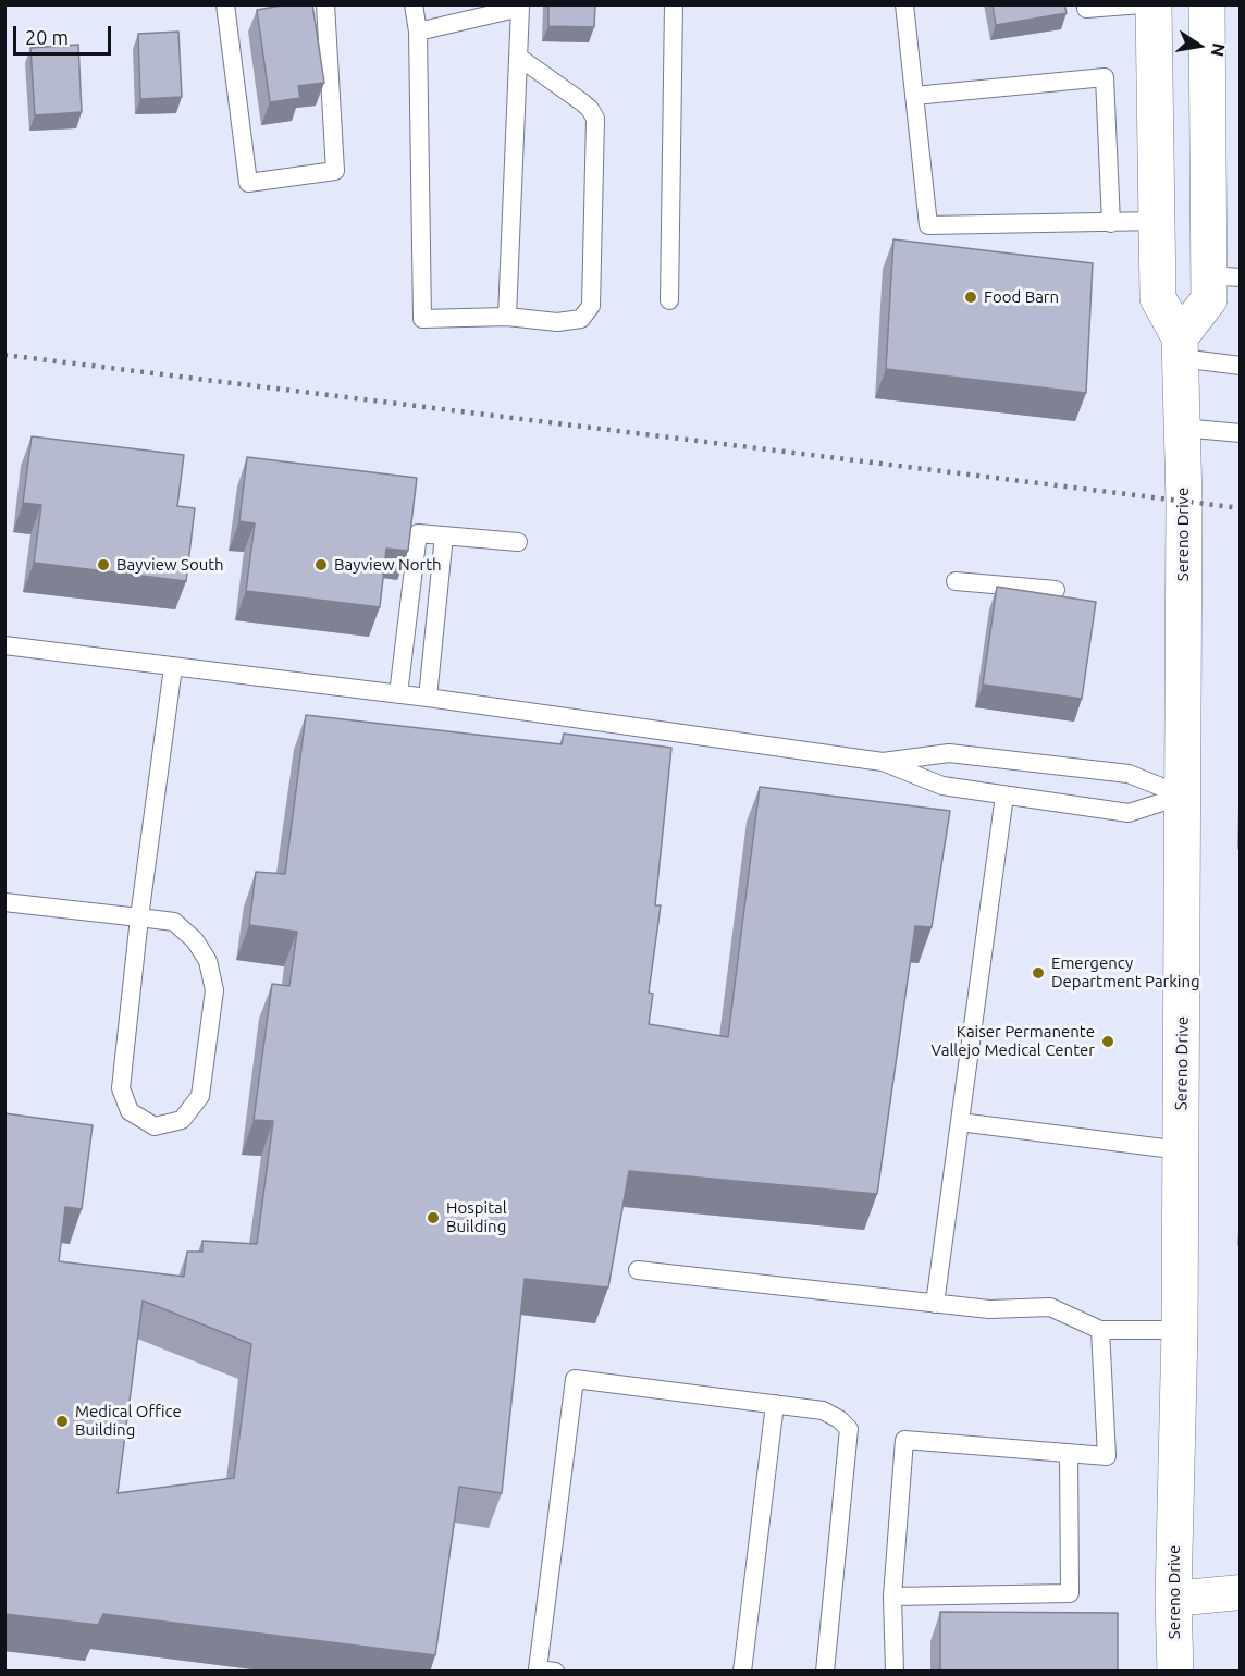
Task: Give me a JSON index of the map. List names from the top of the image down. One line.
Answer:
{"streets":{"street":["Sereno Drive"]},"places":["Food Barn","Bayview South","Bayview North","Emergency Department Parking","Kaiser Permanente Vallejo Medical Center","Hospital Building","Medical Office Building"],"scale_bar":"20 m","north":"right"}
